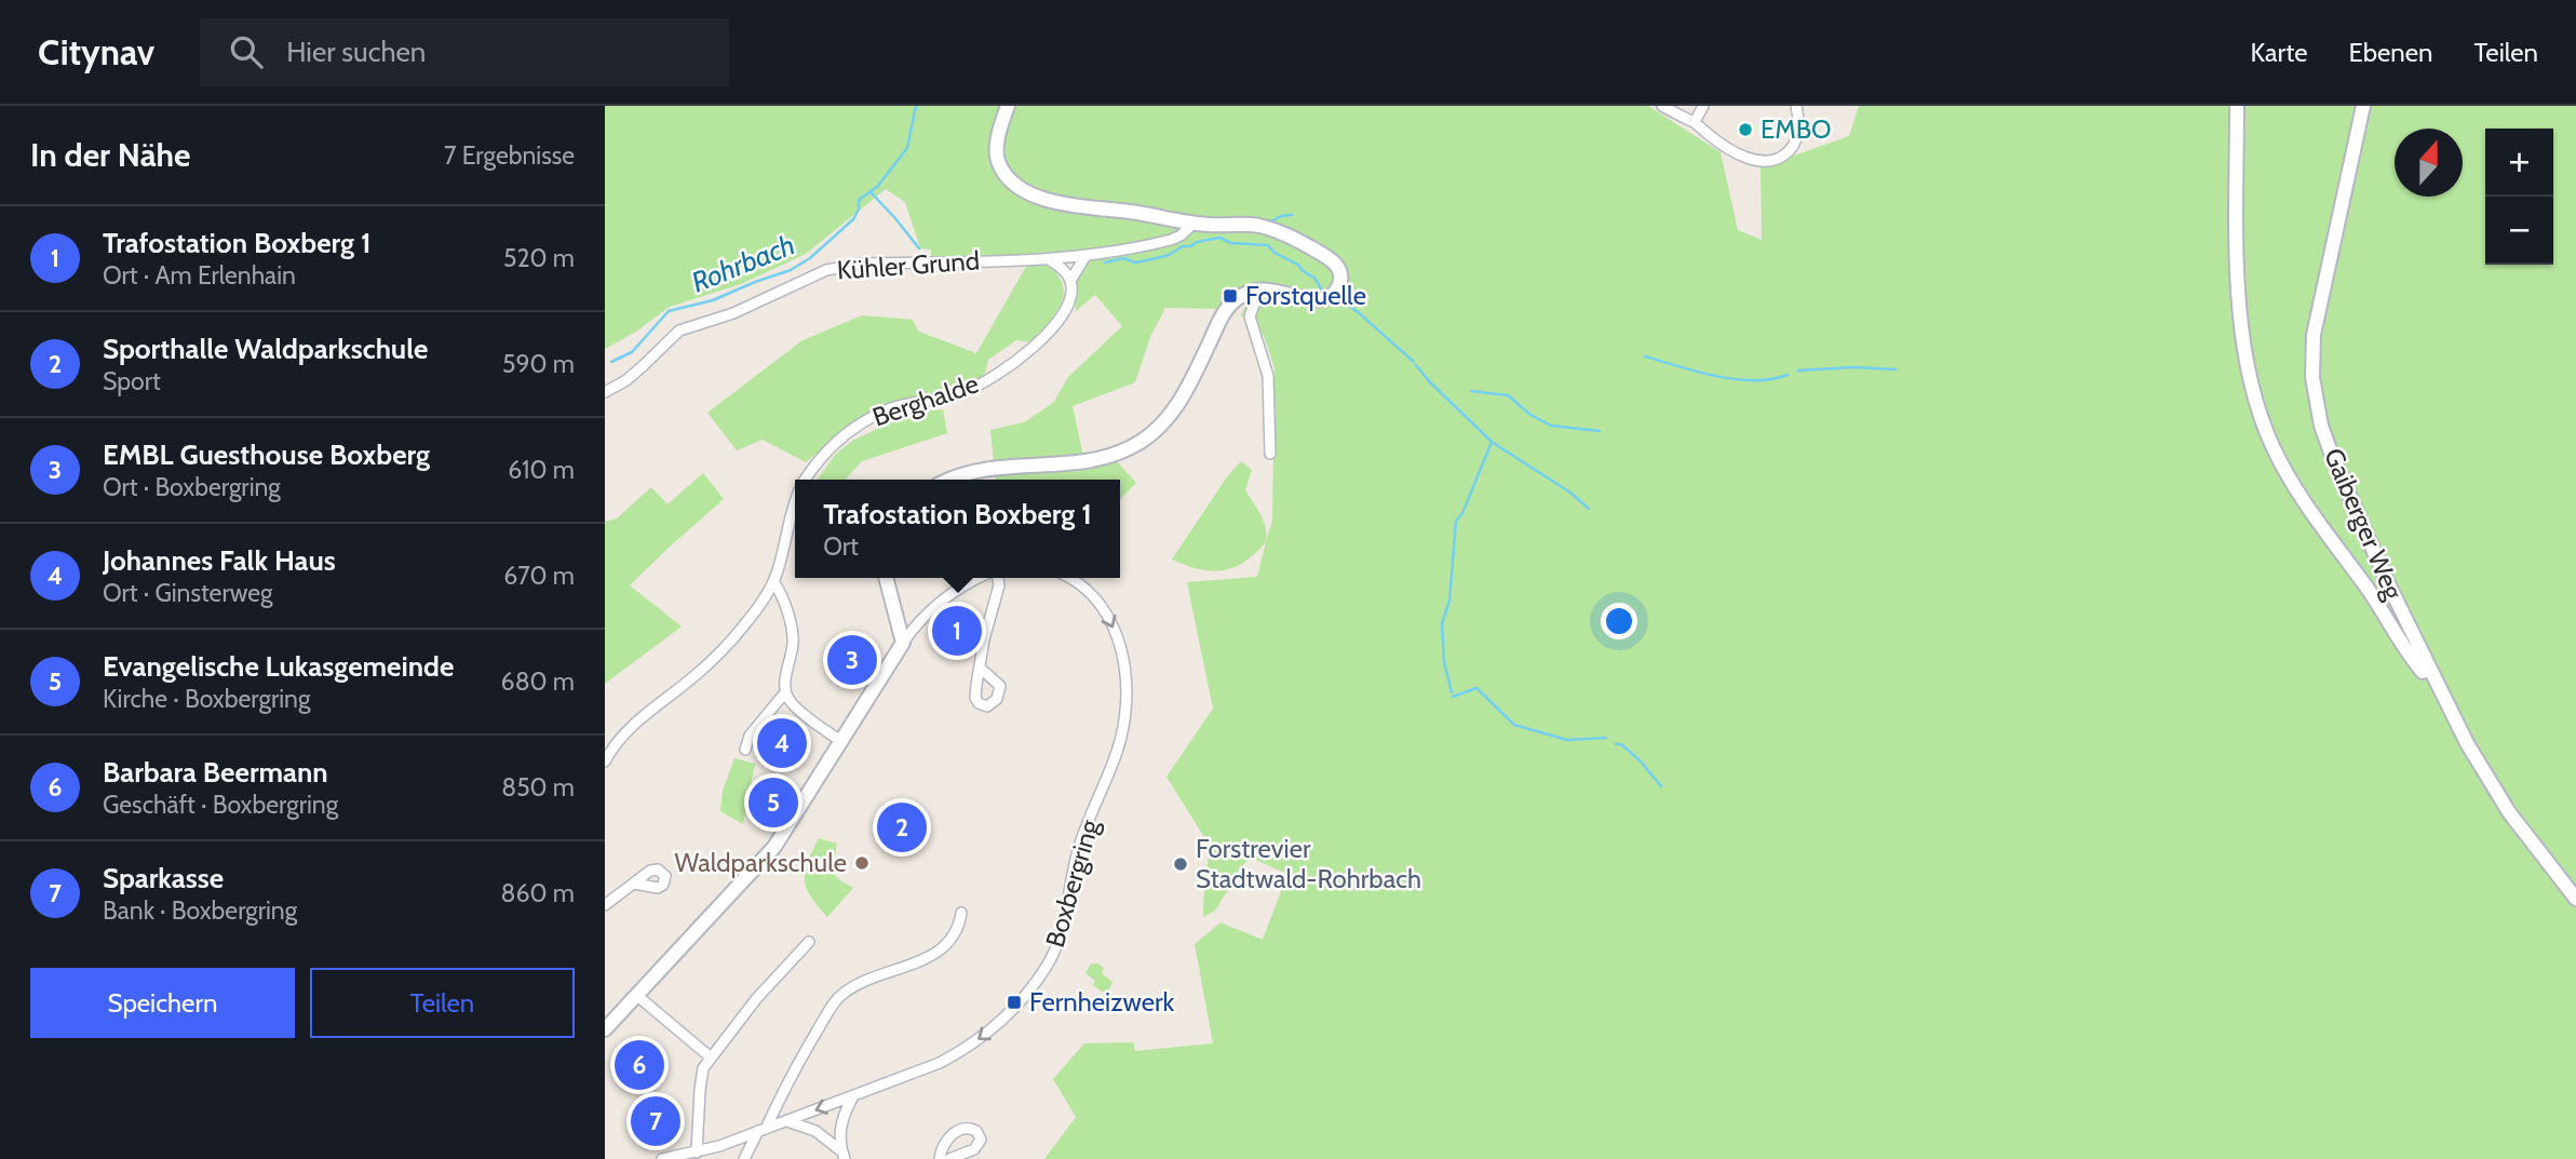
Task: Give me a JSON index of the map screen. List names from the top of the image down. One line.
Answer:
{"streets":{"street":["Kühler Grund","Berghalde","Gaiberger Weg","Boxbergring"]},"crossings":[["Kühler Grund","Berghalde"]],"one_way":["Boxbergring"],"water":["Rohrbach"],"places":{"other":["EMBO","Waldparkschule","Forstrevier Stadtwald-Rohrbach"],"transit":["Forstquelle","Fernheizwerk"]},"north":"top","page":{"header":"Citynav","search":"Hier suchen","nav":["Karte","Ebenen","Teilen"],"heading":["In der Nähe","7 Ergebnisse"],"map_buttons":["+","−"],"list":[{"mark":"1","name":"Trafostation Boxberg 1","note":"Ort · Am Erlenhain","value":"520 m"},{"mark":"2","name":"Sporthalle Waldparkschule","note":"Sport","value":"590 m"},{"mark":"3","name":"EMBL Guesthouse Boxberg","note":"Ort · Boxbergring","value":"610 m"},{"mark":"4","name":"Johannes Falk Haus","note":"Ort · Ginsterweg","value":"670 m"},{"mark":"5","name":"Evangelische Lukasgemeinde","note":"Kirche · Boxbergring","value":"680 m"},{"mark":"6","name":"Barbara Beermann","note":"Geschäft · Boxbergring","value":"850 m"},{"mark":"7","name":"Sparkasse","note":"Bank · Boxbergring","value":"860 m"}],"popup":["Trafostation Boxberg 1","Ort"],"pins":["1","3","4","5","2","6","7"],"buttons":["Speichern","Teilen"]}}
